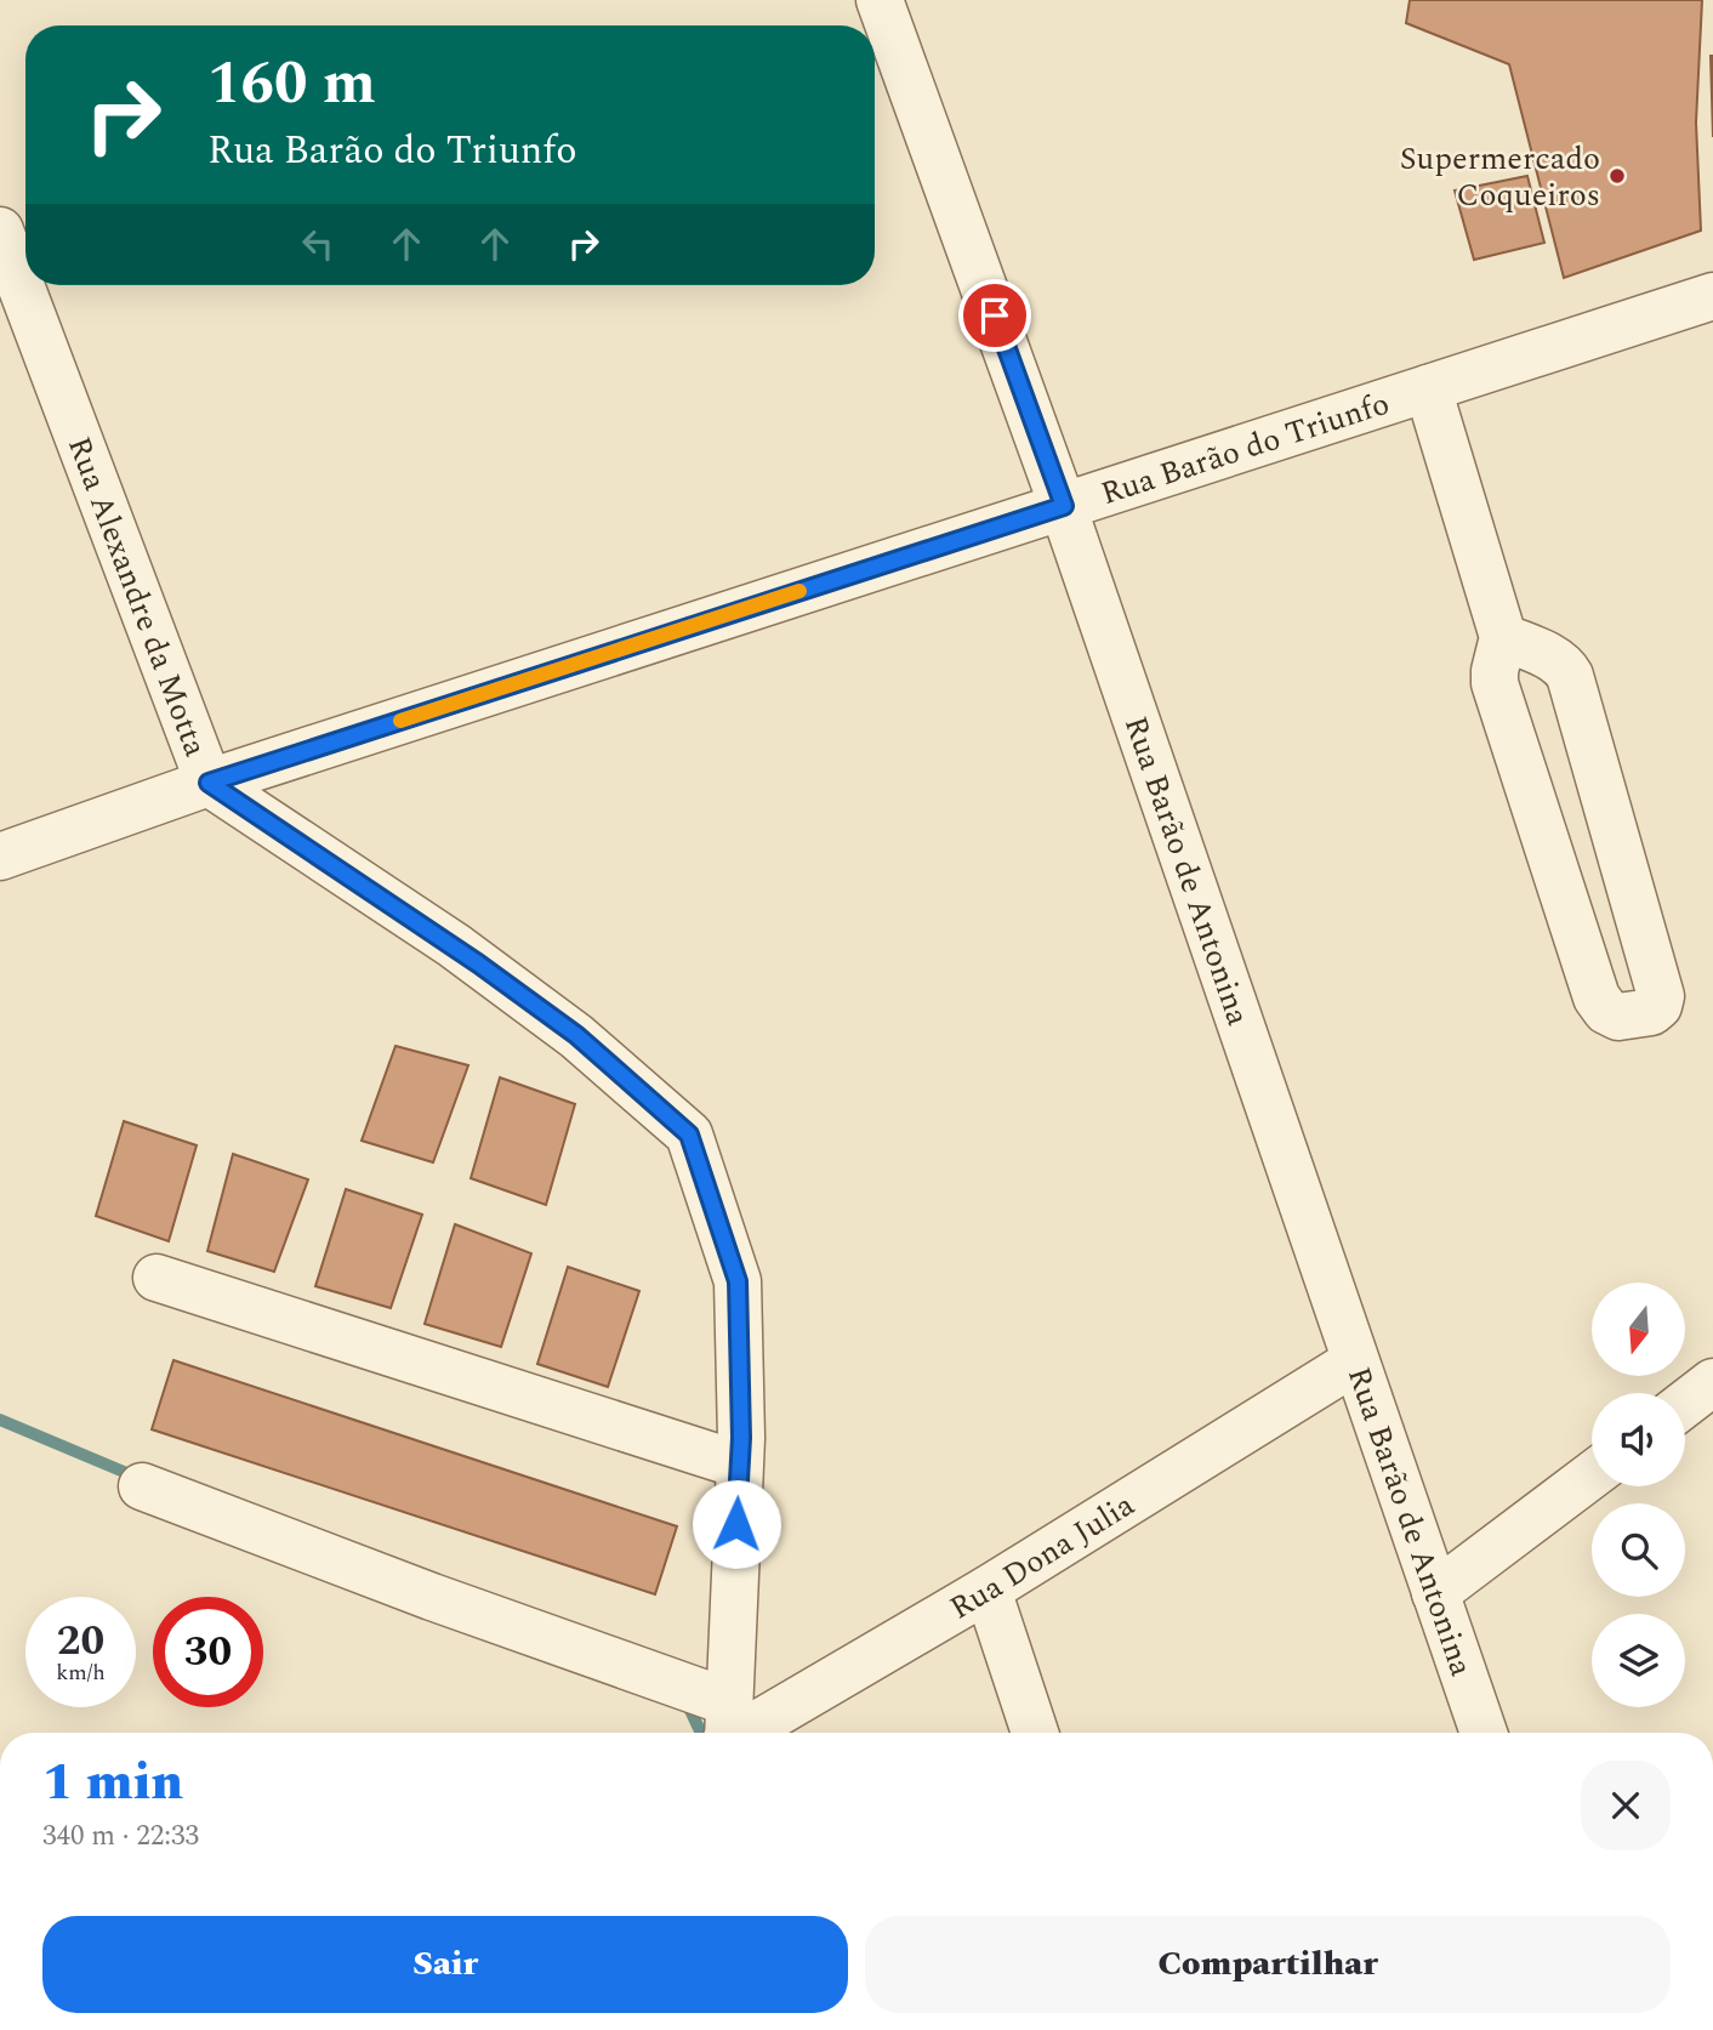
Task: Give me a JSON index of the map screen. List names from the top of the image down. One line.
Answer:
{"streets":{"street":["Rua Barão do Triunfo","Rua Alexandre da Motta","Rua Barão de Antonina","Rua Dona Julia"]},"crossings":[["Rua Barão do Triunfo","Rua Alexandre da Motta"],["Rua Barão do Triunfo","Rua Barão de Antonina"],["Rua Alexandre da Motta","Rua Dona Julia"],["Rua Barão de Antonina","Rua Dona Julia"]],"places":["Supermercado Coqueiros"],"north":"bottom","page":{"turn":["160 m","Rua Barão do Triunfo"],"speed":"20 km/h","limit":"30","heading":["1 min","340 m · 22:33"],"buttons":["Sair","Compartilhar"]}}
